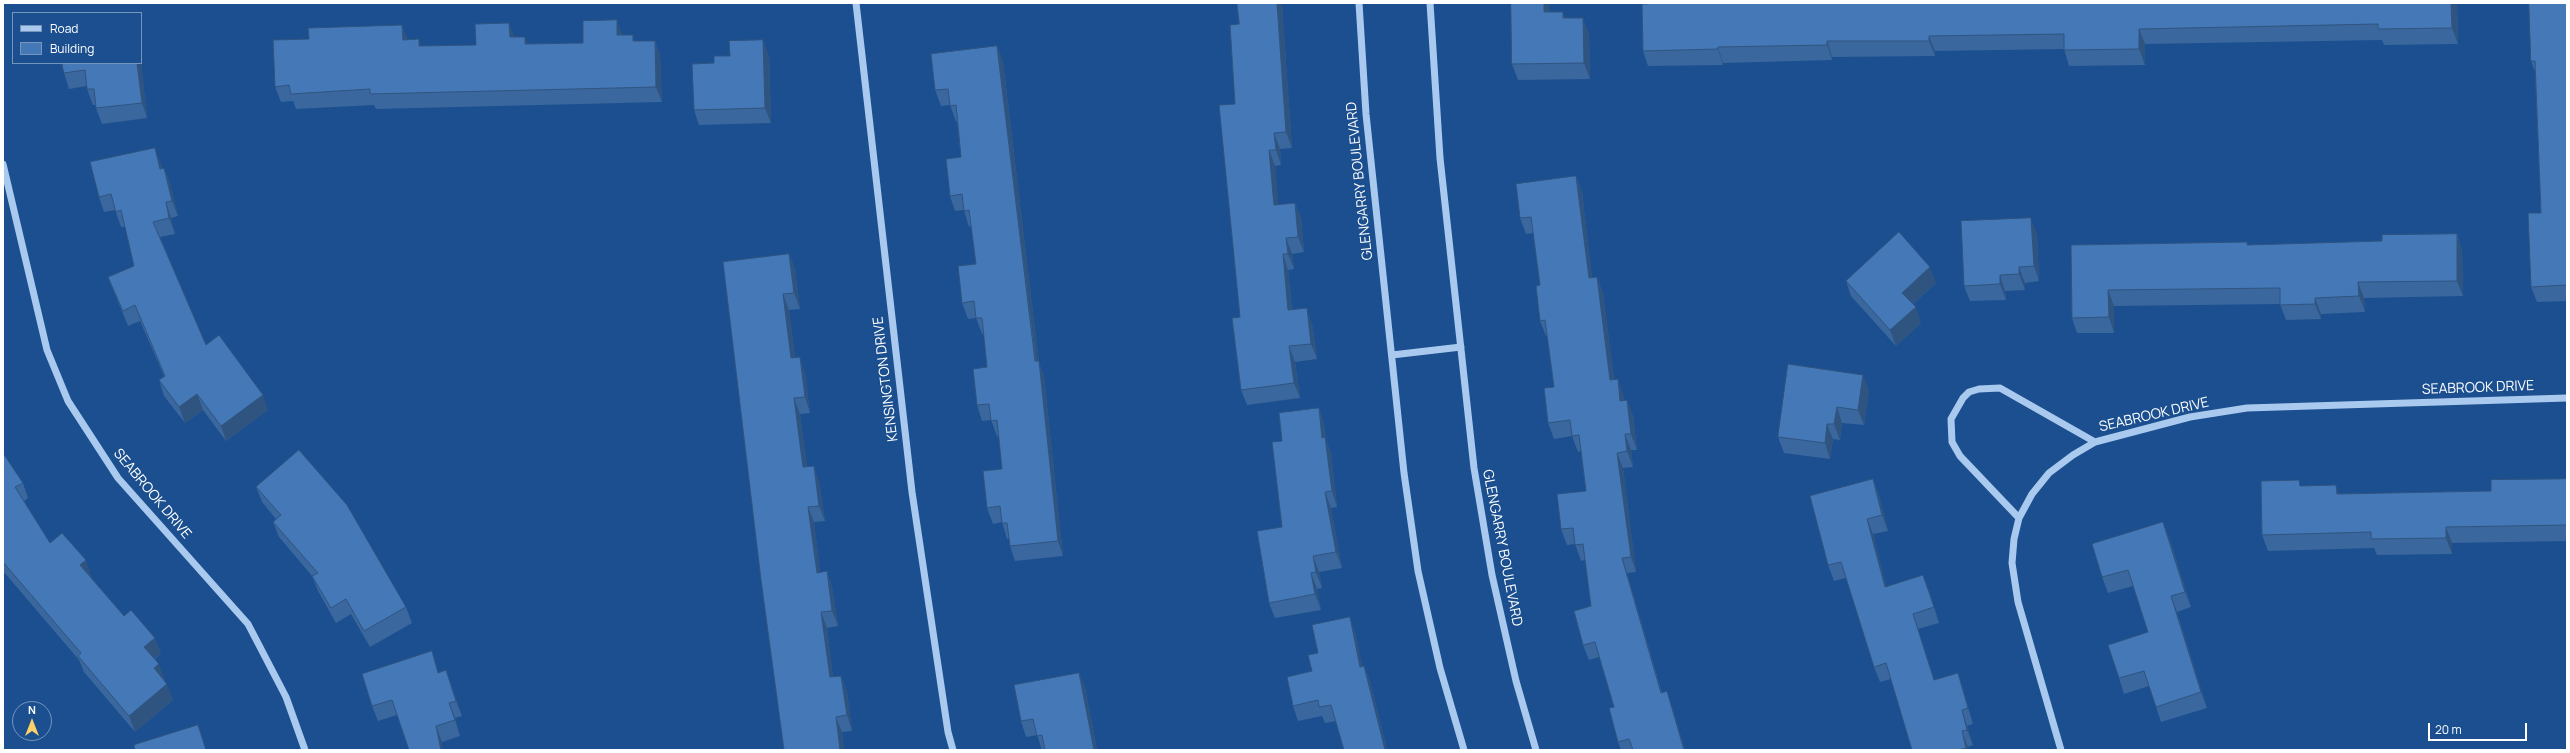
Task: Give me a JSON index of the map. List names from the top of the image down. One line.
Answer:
{"streets":{"street":["GLENGARRY BOULEVARD","KENSINGTON DRIVE","SEABROOK DRIVE"]},"legend":["Road","Building"],"scale_bar":"20 m","north":"top"}
